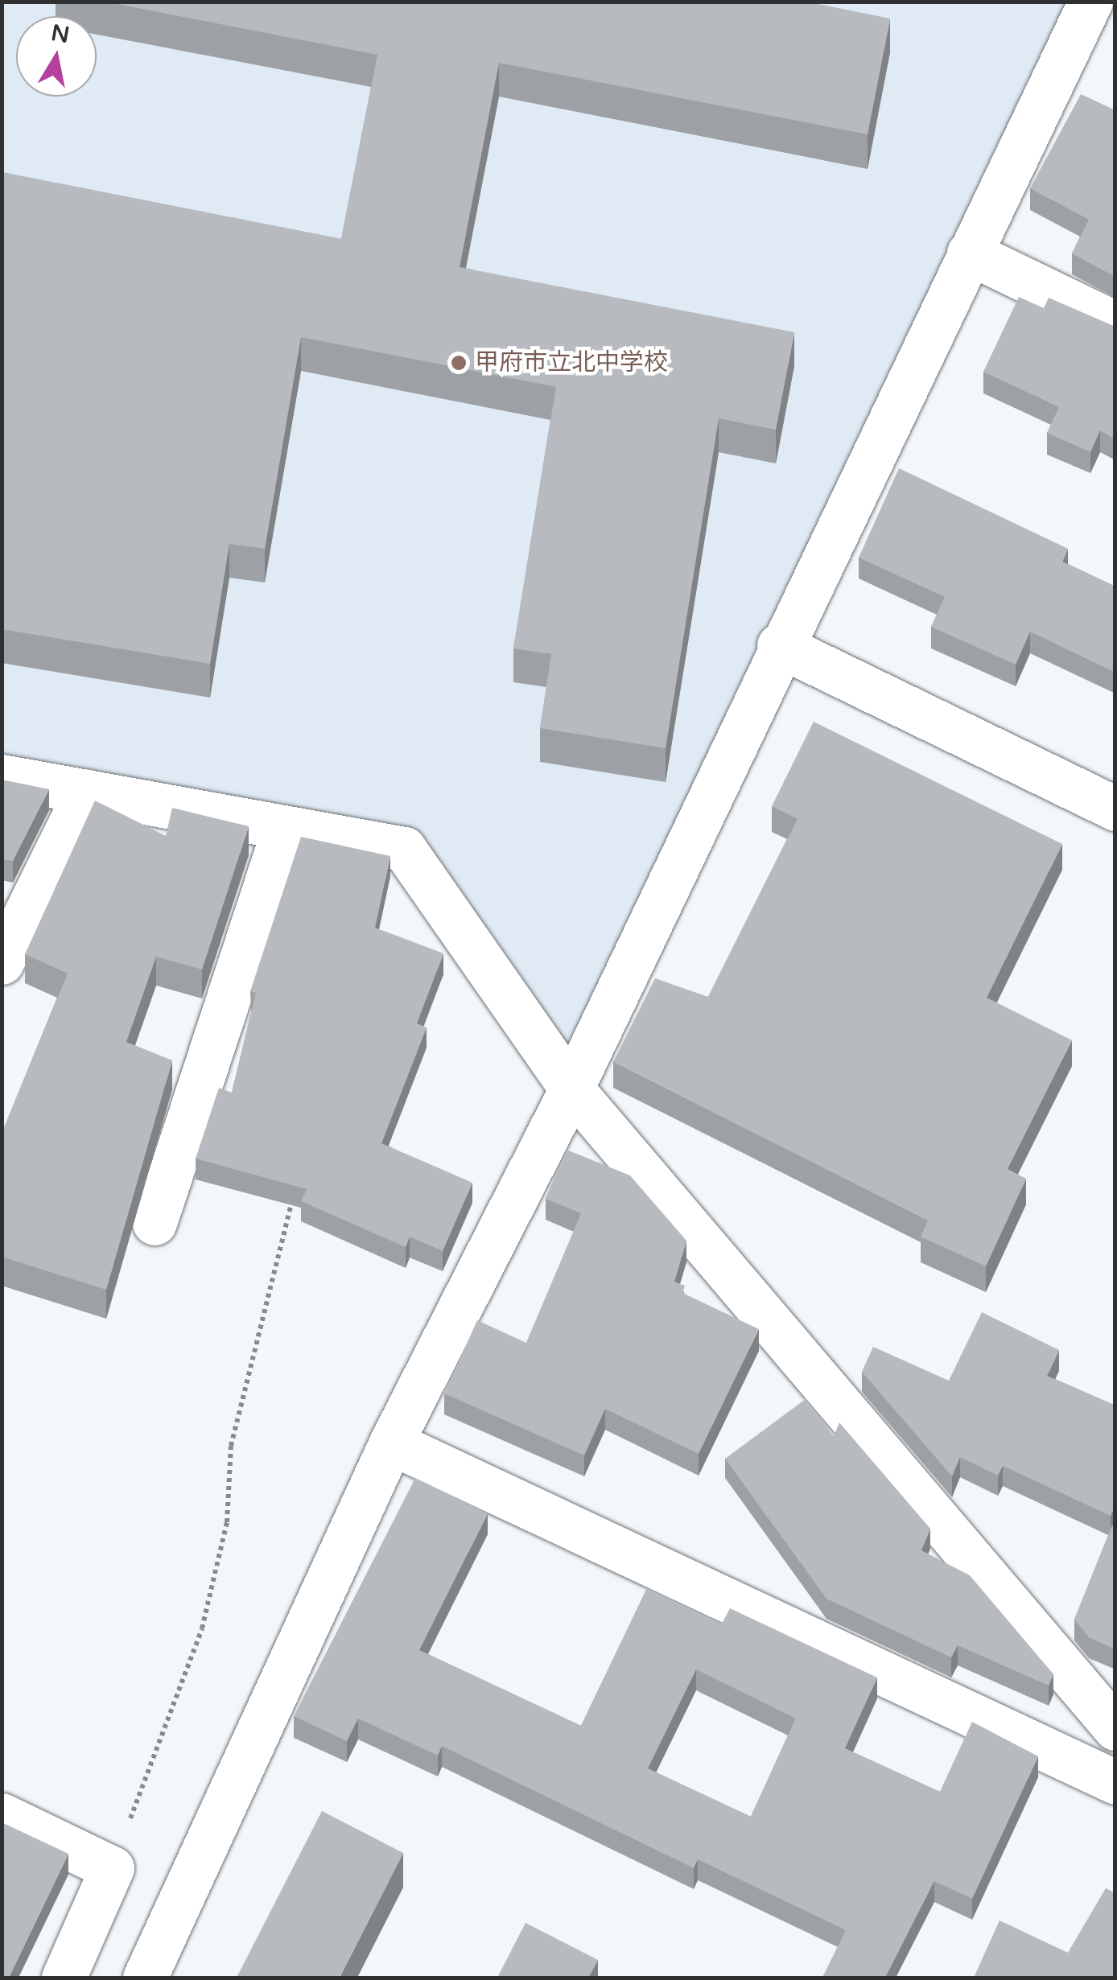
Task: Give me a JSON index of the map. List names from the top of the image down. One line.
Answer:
{"places":["甲府市立北中学校"],"north":"top"}
